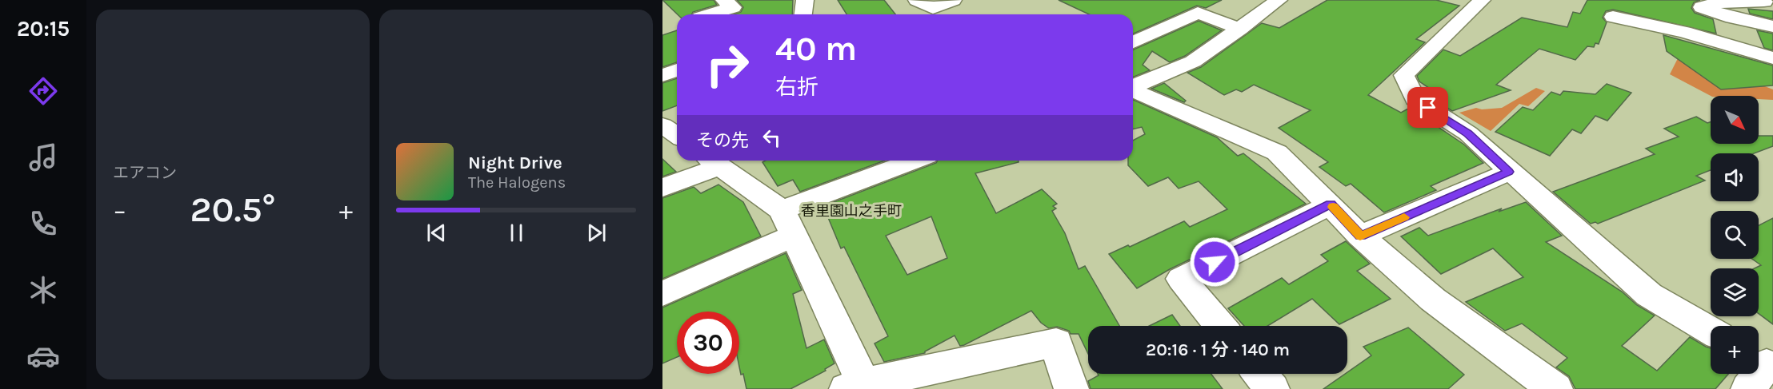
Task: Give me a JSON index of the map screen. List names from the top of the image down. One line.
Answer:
{"districts":["香里園山之手町"],"north":"bottom right","page":{"tabs":"20:15","tile":"エアコン","turn":["40 m","右折"],"map_buttons":"+","then":"その先","song":["Night Drive","The Halogens"],"heat":["−","20.5°","+"],"limit":"30","trip":"20:16 · 1 分 · 140 m"}}
